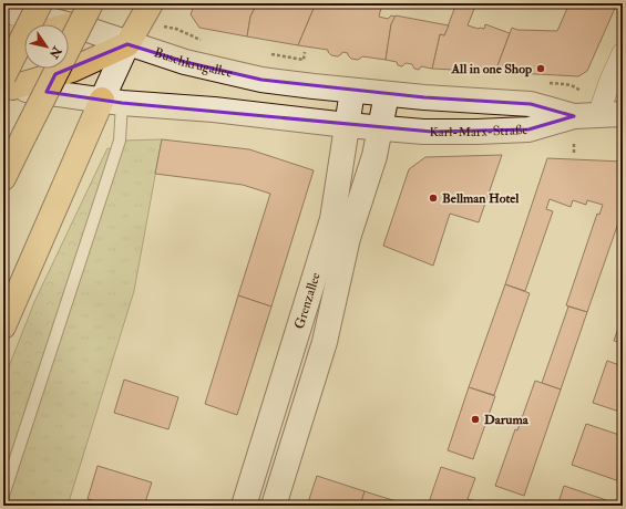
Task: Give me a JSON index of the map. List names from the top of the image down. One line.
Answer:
{"streets":{"main road":["Buschkrugallee","Karl-Marx-Straße","Grenzallee"]},"crossings":[["Buschkrugallee","Karl-Marx-Straße"],["Buschkrugallee","Grenzallee"],["Karl-Marx-Straße","Grenzallee"]],"places":["All in one Shop","Bellman Hotel","Daruma"],"north":"bottom right"}
